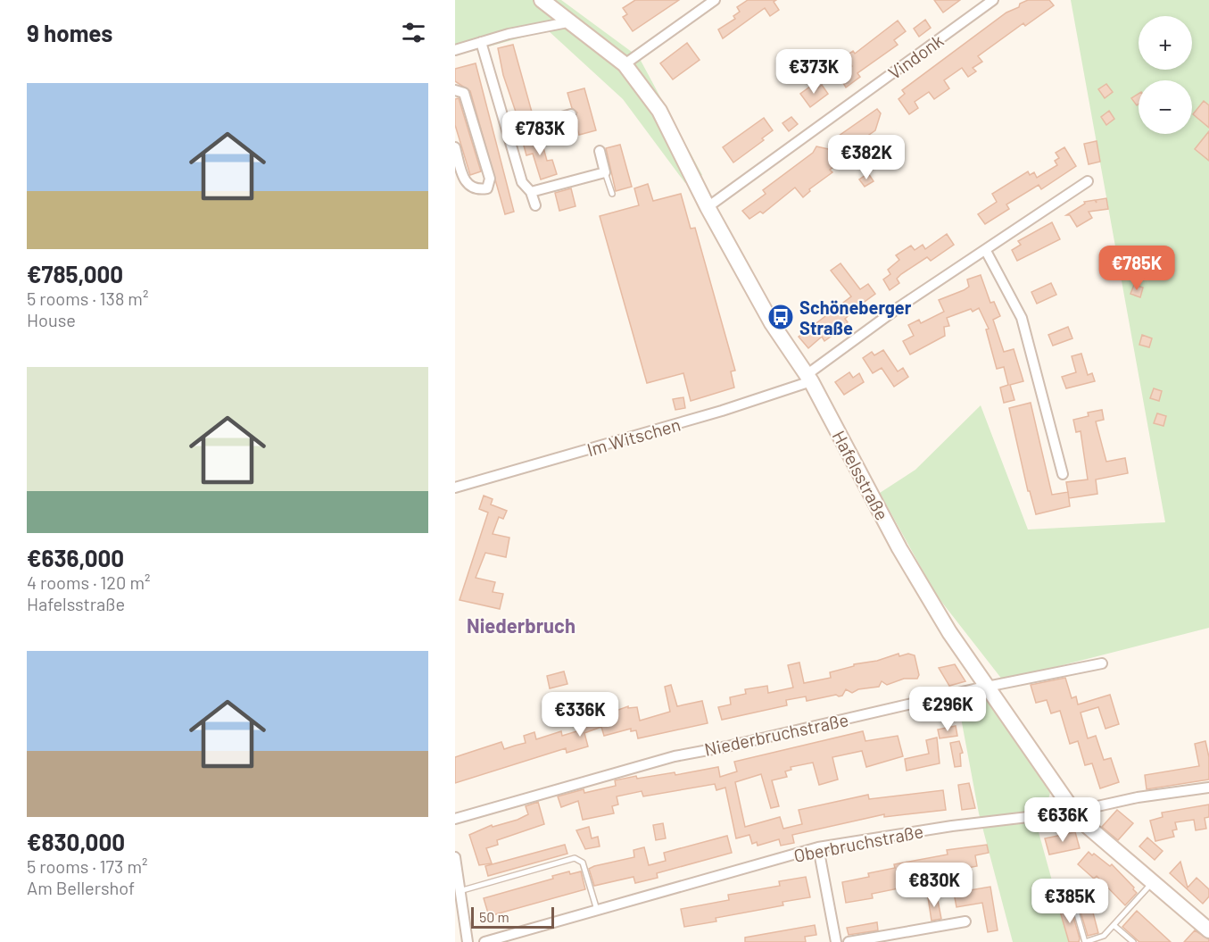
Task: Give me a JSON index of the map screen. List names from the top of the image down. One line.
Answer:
{"streets":{"main road":["Hafelsstraße"],"street":["Vindonk","Im Witschen","Niederbruchstraße","Oberbruchstraße"]},"crossings":[["Vindonk","Hafelsstraße"],["Im Witschen","Hafelsstraße"],["Hafelsstraße","Niederbruchstraße"],["Hafelsstraße","Oberbruchstraße"]],"districts":["Niederbruch"],"places":{"bus stop":["Schöneberger Straße"]},"scale_bar":"50 m","page":{"heading":"9 homes","map_buttons":["+","−"],"price":["€373K","€783K","€382K","€785K","€296K","€336K","€636K","€830K","€385K"],"list":[{"name":"€785,000","note":"5 rooms · 138 m² · House"},{"name":"€636,000","note":"4 rooms · 120 m² · Hafelsstraße"},{"name":"€830,000","note":"5 rooms · 173 m² · Am Bellershof"}],"scale":"50 m"}}
